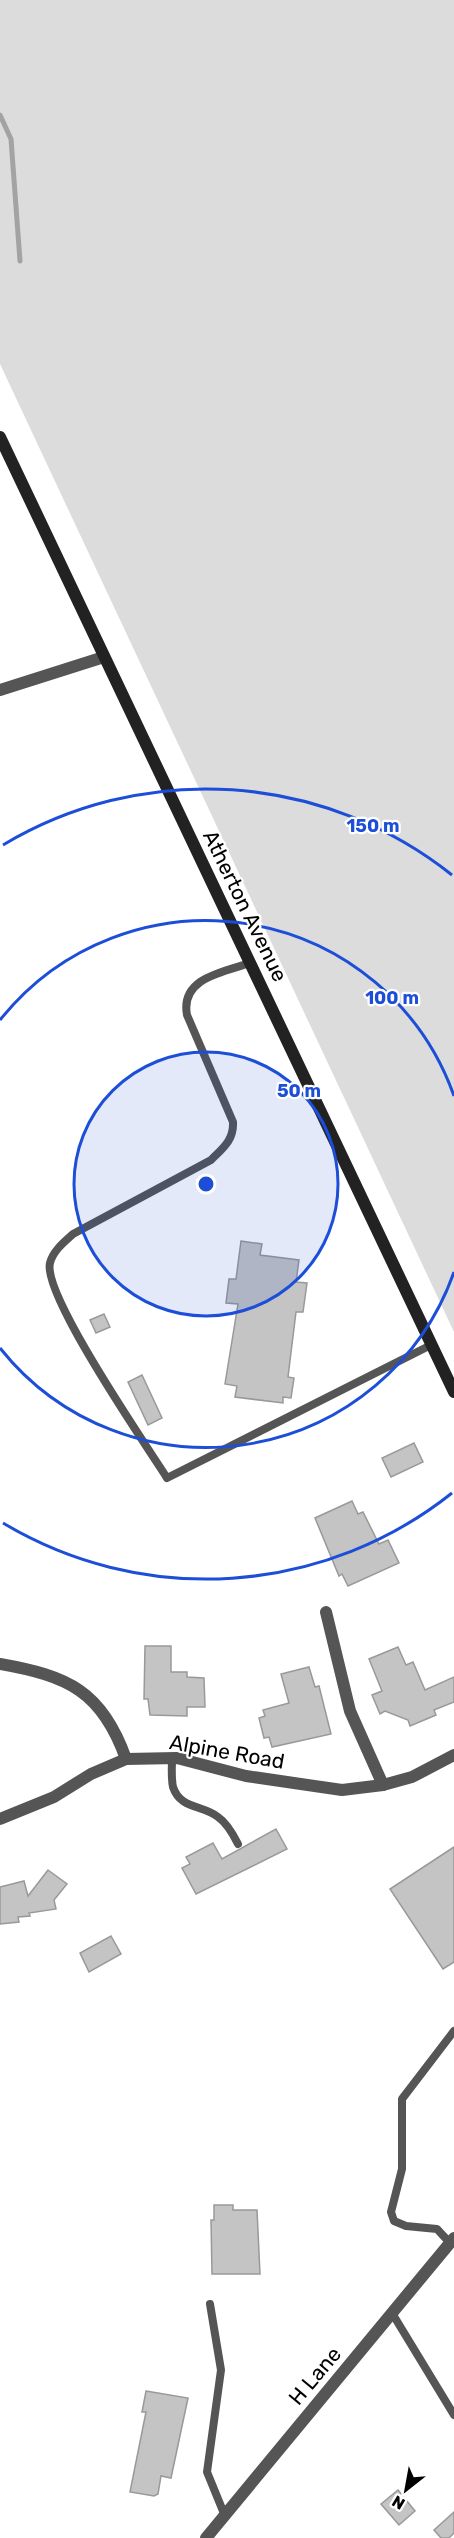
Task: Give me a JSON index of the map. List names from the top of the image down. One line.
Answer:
{"streets":{"main road":["Atherton Avenue"],"street":["Alpine Road","H Lane"]},"north":"bottom left","rings":["150 m","100 m","50 m"]}
